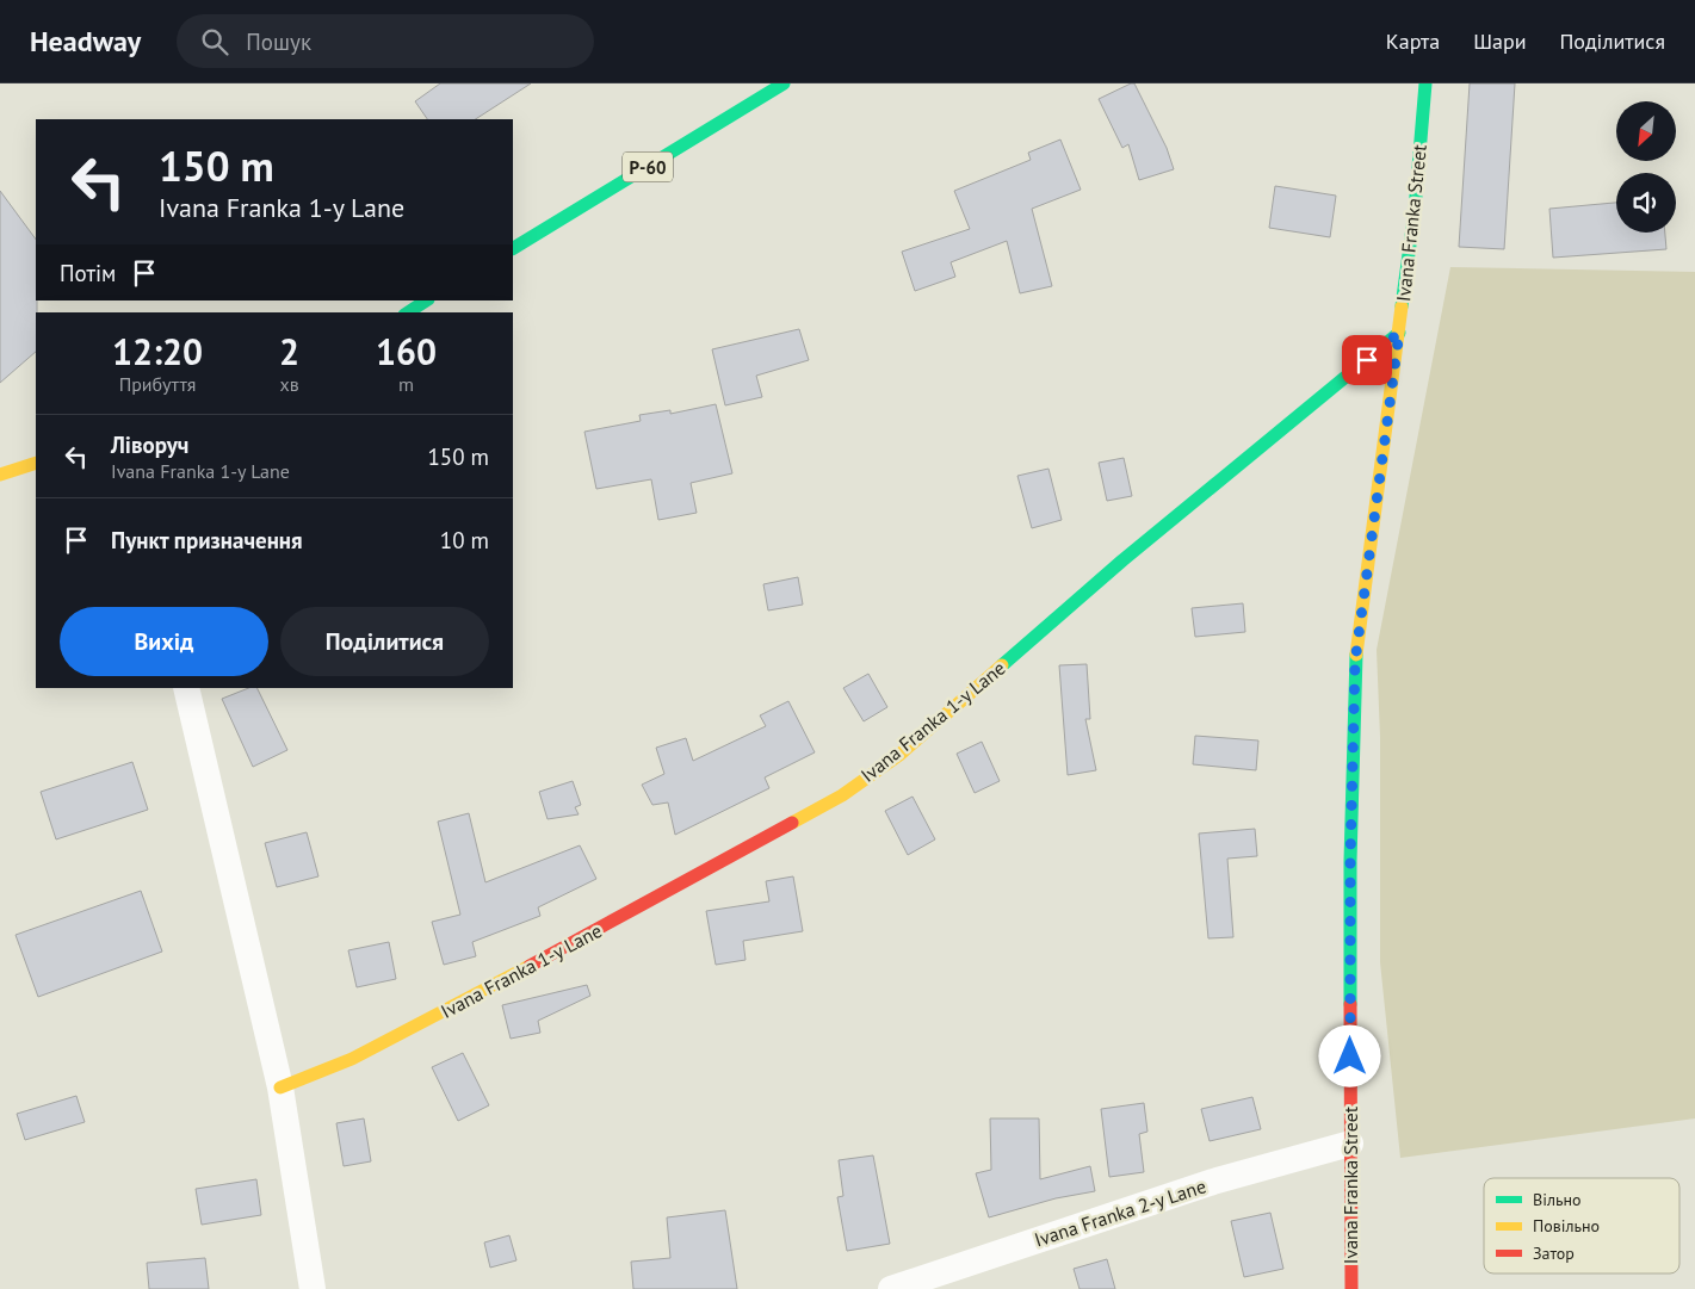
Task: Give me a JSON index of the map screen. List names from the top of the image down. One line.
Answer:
{"streets":{"street":["Р-60","Ivana Franka Street","Ivana Franka 1-y Lane","Ivana Franka 2-y Lane"]},"crossings":[["Ivana Franka Street","Ivana Franka 1-y Lane"],["Ivana Franka Street","Ivana Franka 2-y Lane"]],"legend":["Вільно","Повільно","Затор"],"north":"bottom left","page":{"header":"Headway","search":"Пошук","nav":["Карта","Шари","Поділитися"],"turn":["150 m","Ivana Franka 1-y Lane"],"then":"Потім","eta":["12:20","Прибуття","2","хв","160","m"],"list":[{"name":"Ліворуч","note":"Ivana Franka 1-y Lane","value":"150 m"},{"name":"Пункт призначення","value":"10 m"}],"buttons":["Вихід","Поділитися"]}}
